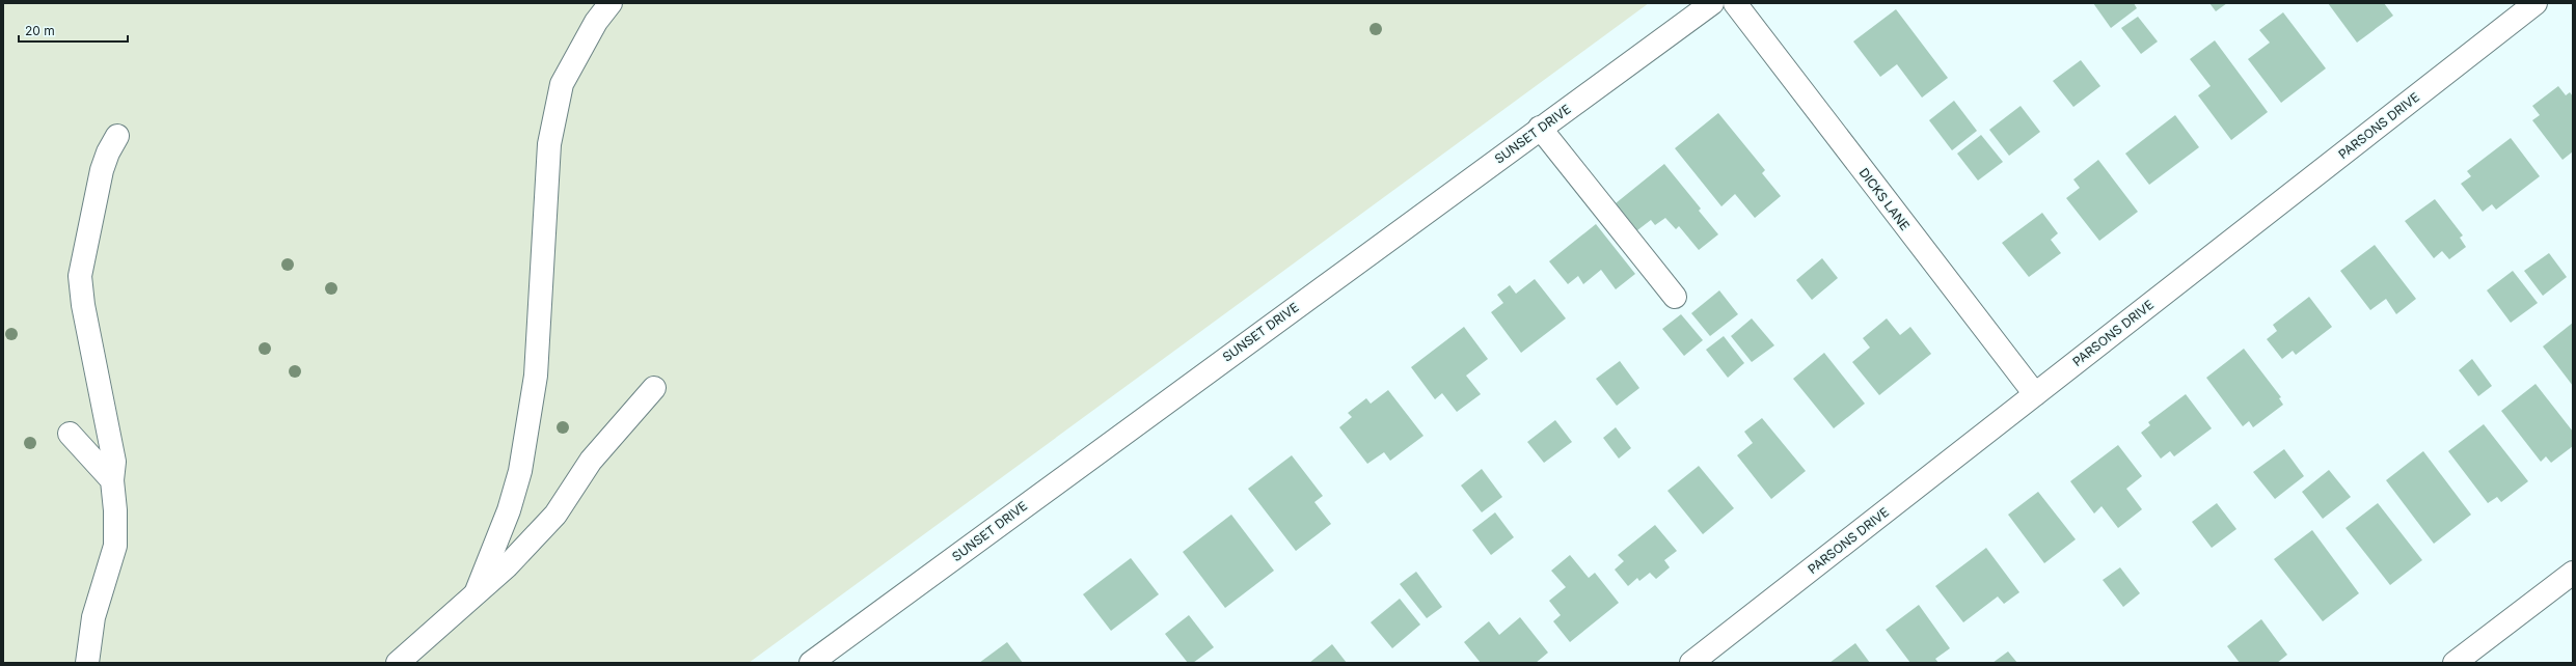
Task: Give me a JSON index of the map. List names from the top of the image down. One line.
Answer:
{"streets":{"street":["PARSONS DRIVE","SUNSET DRIVE","DICKS LANE"]},"crossings":[["PARSONS DRIVE","DICKS LANE"]],"scale_bar":"20 m"}
